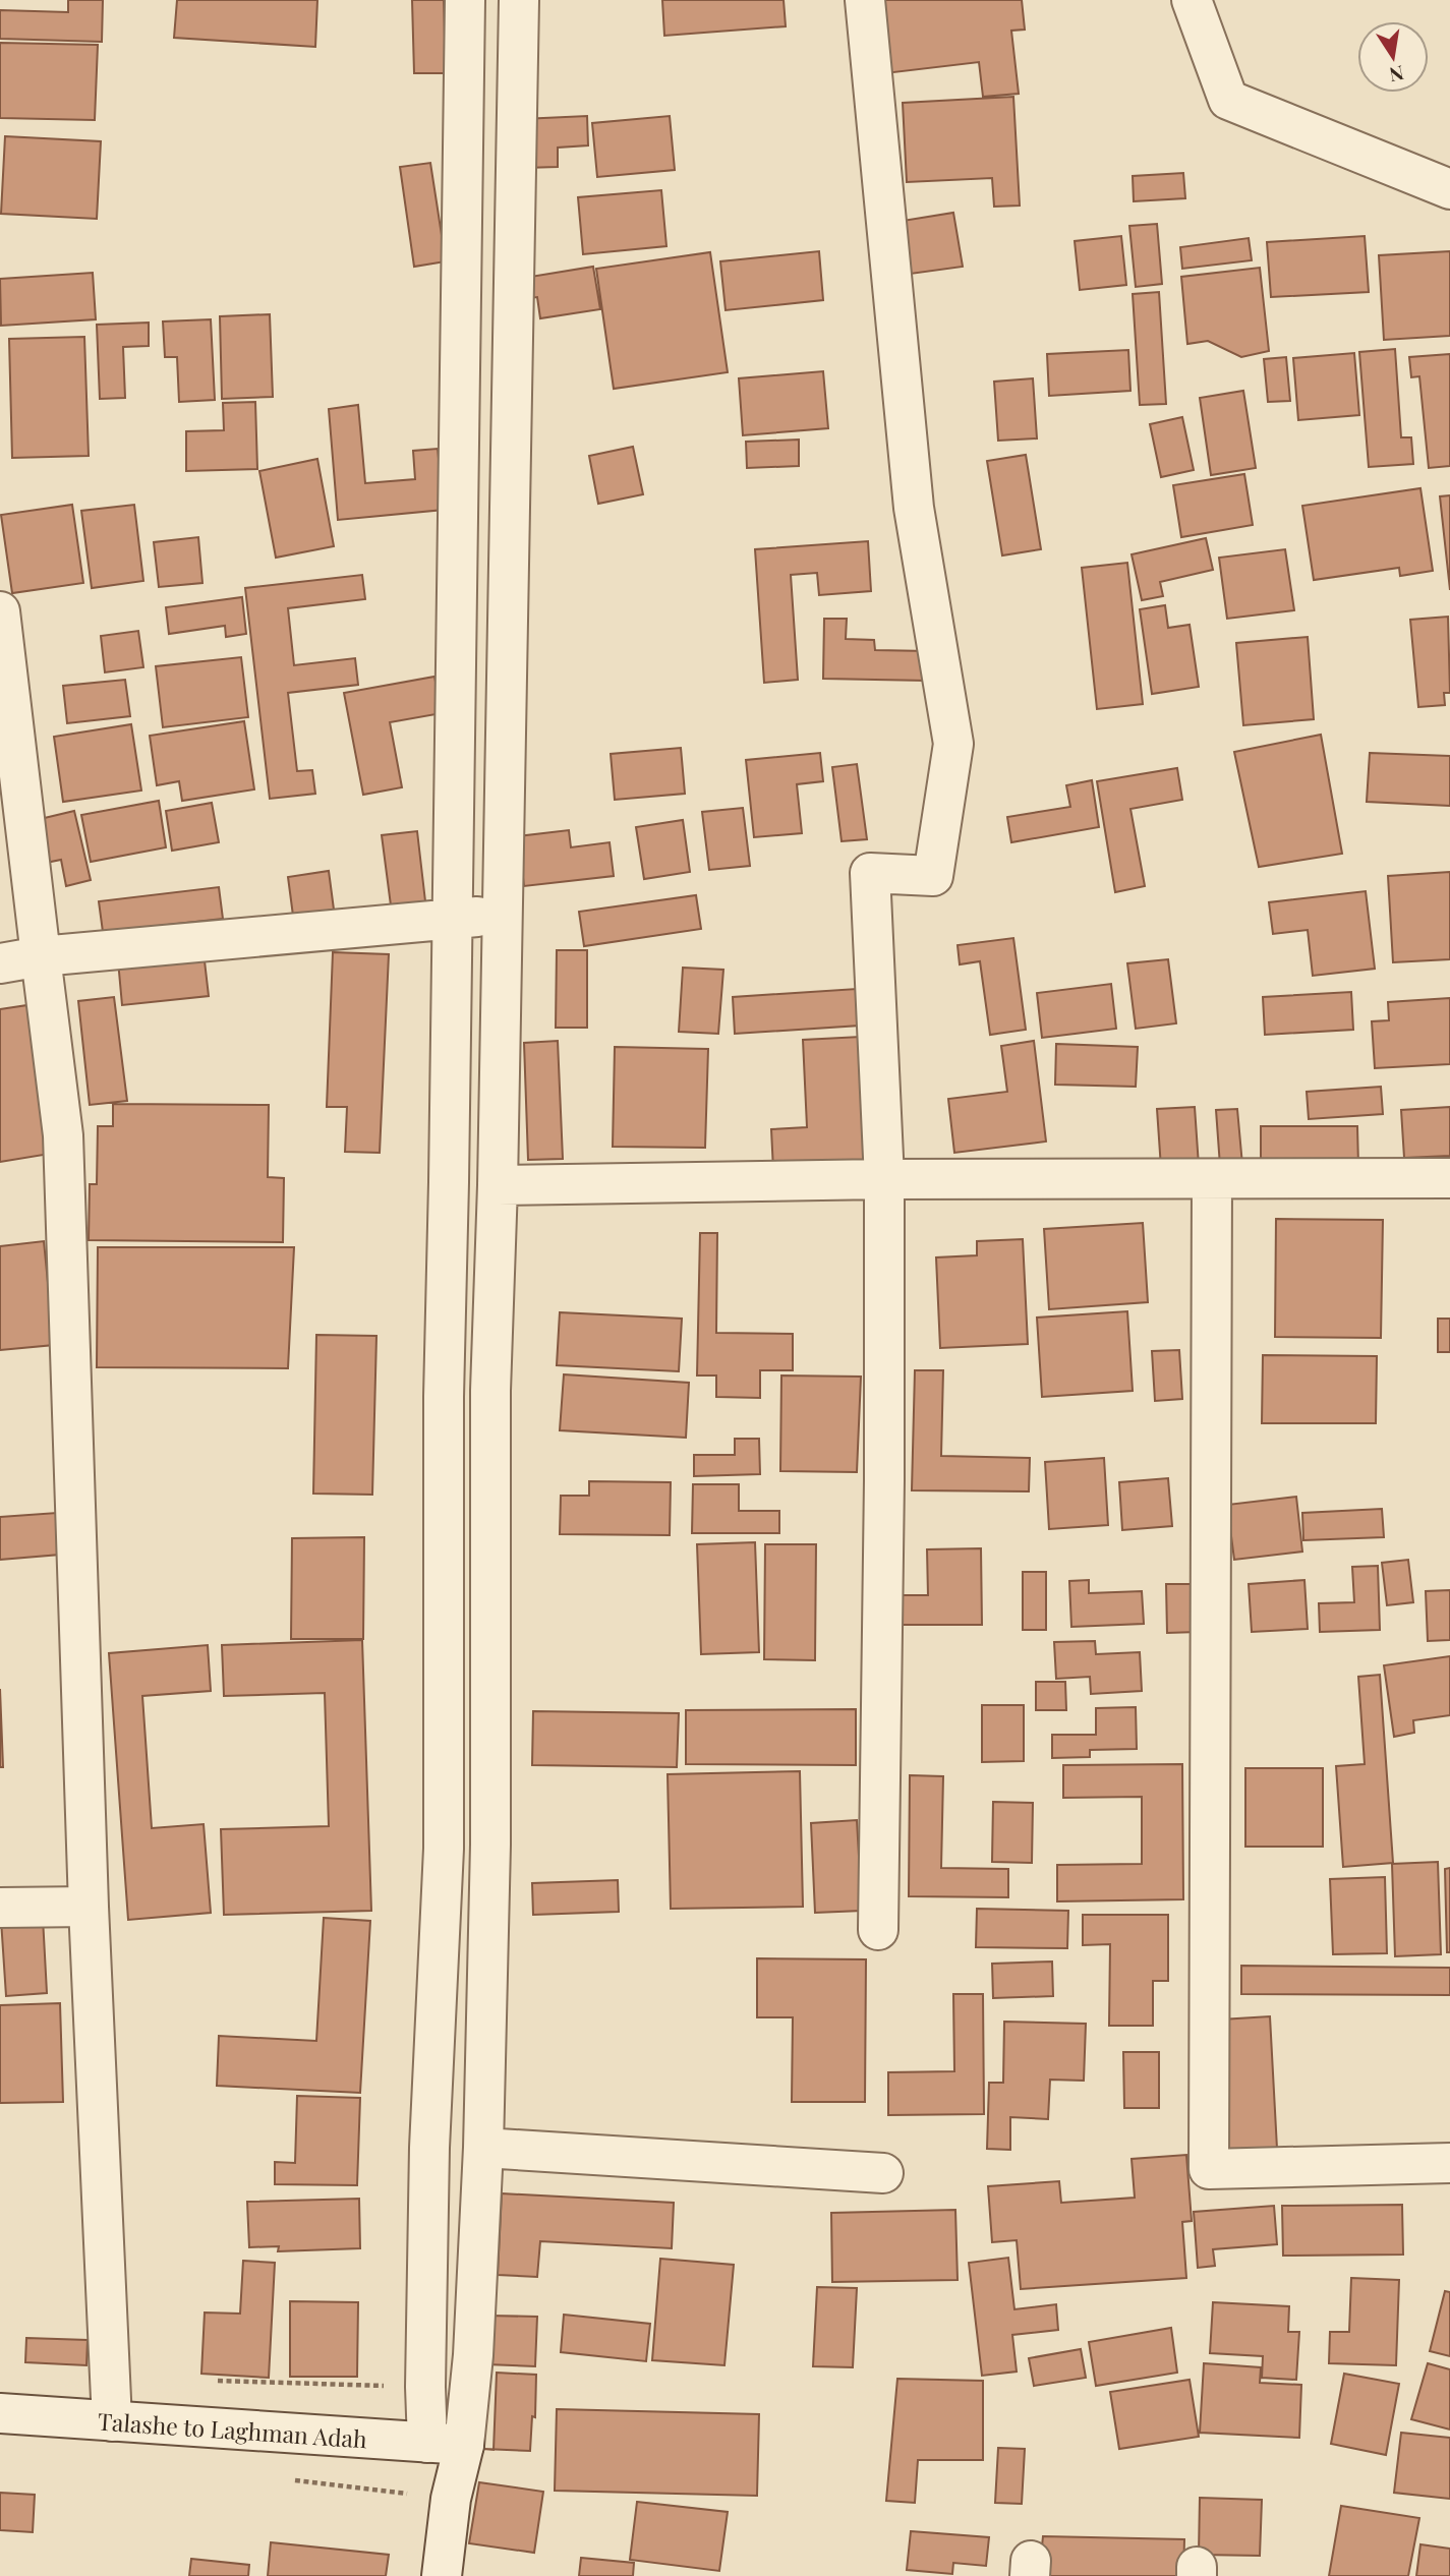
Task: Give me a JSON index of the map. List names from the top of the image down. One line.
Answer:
{"streets":{"street":["Talashe to Laghman Adah"]},"north":"bottom"}
